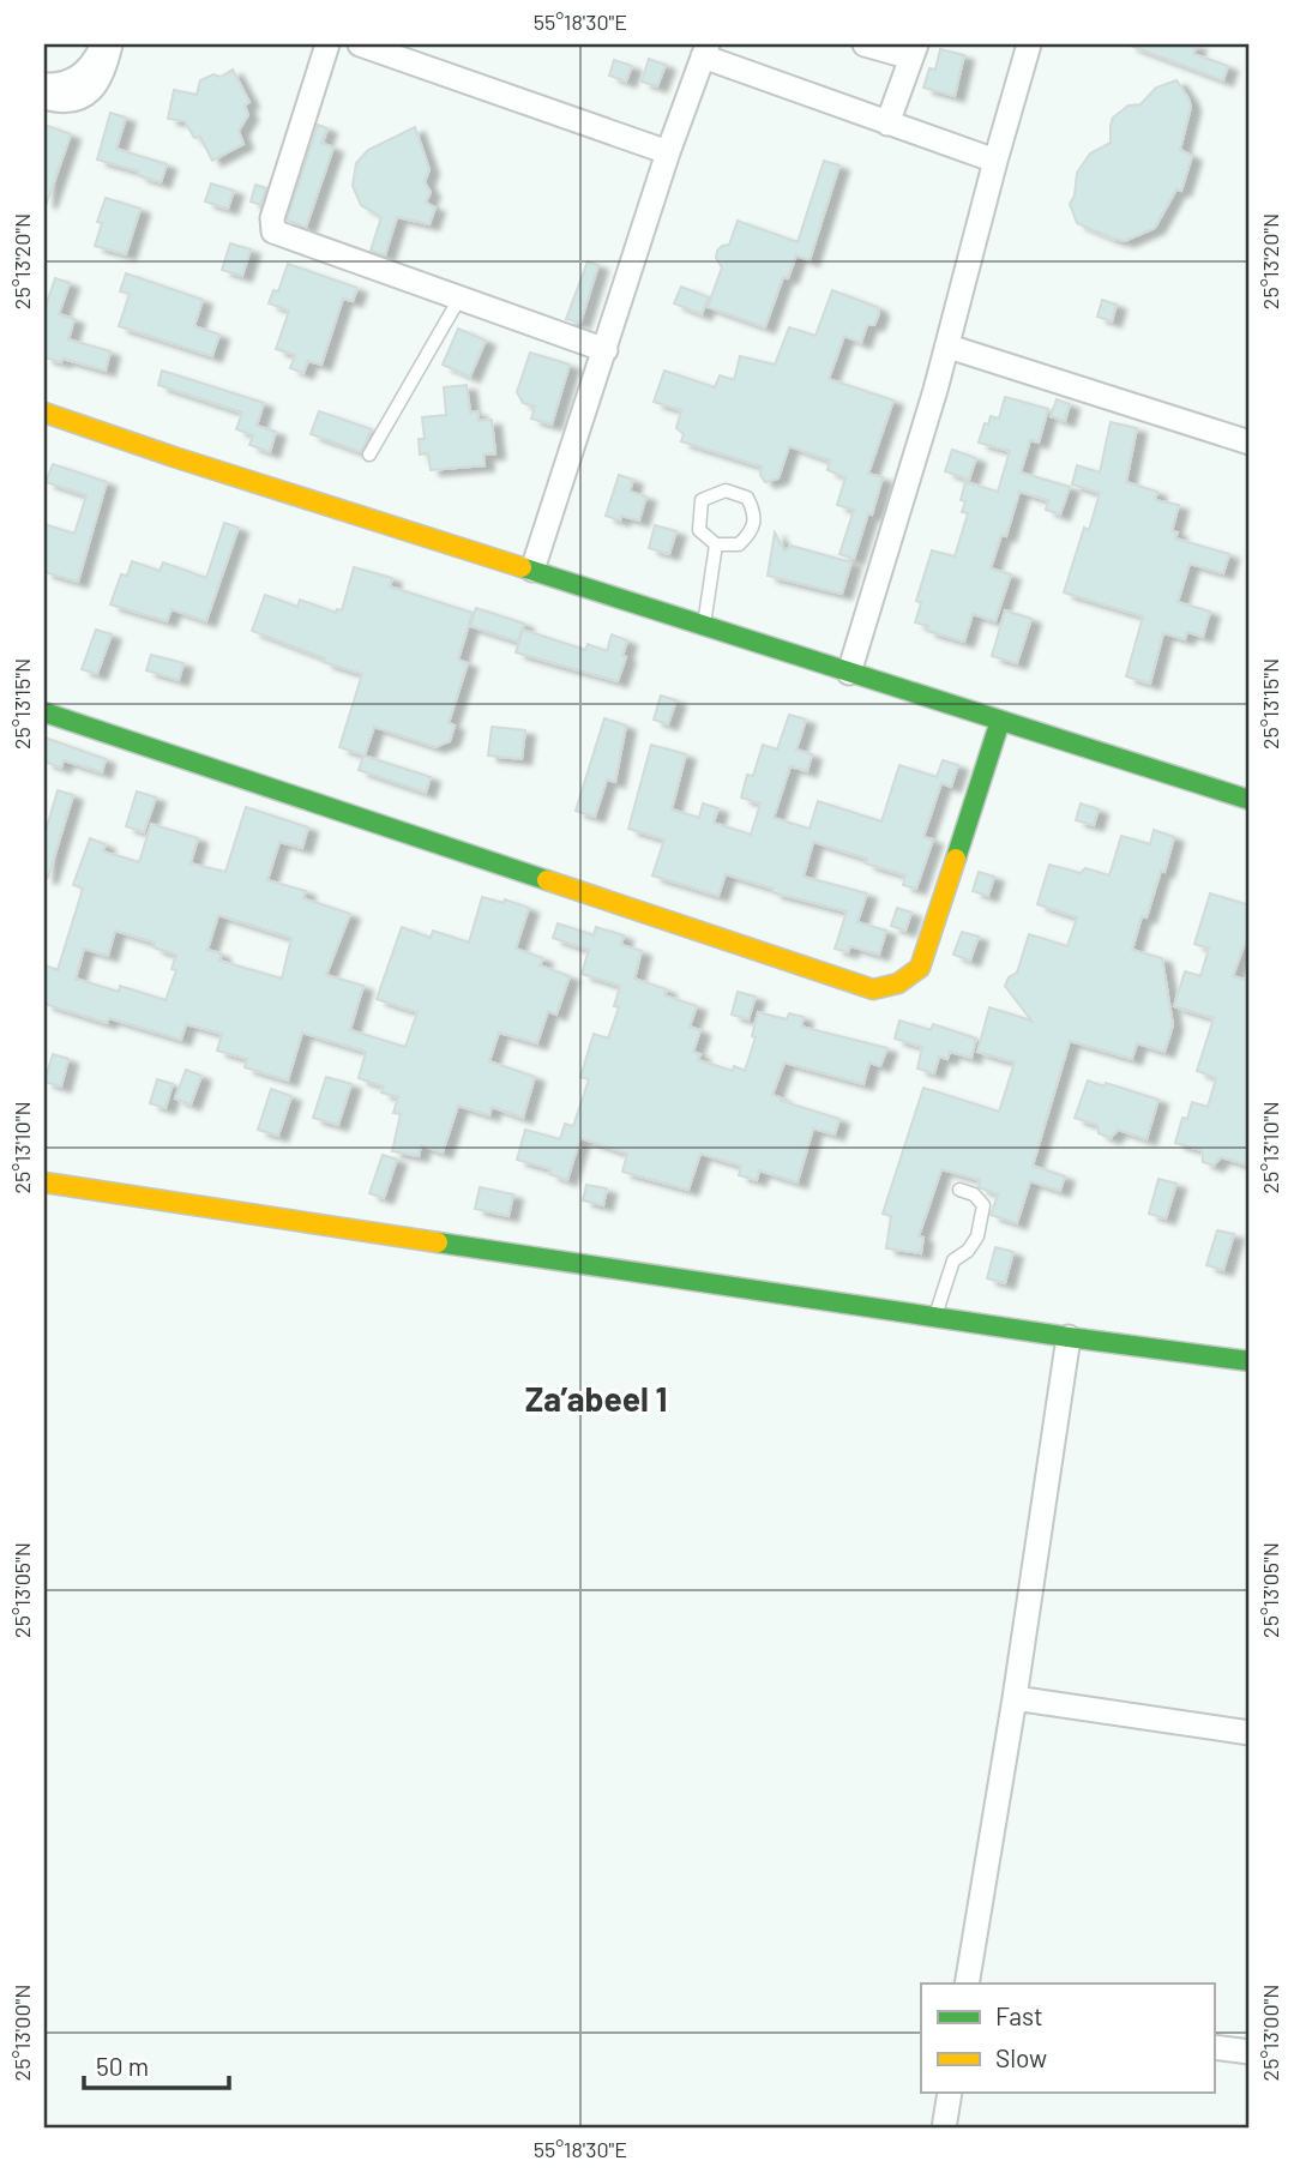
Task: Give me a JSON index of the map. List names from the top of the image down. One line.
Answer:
{"districts":["Za’abeel 1"],"legend":["Fast","Slow"],"scale_bar":"50 m","coordinates":["55°18'30\"E","25°13'20\"N","25°13'15\"N","25°13'10\"N","25°13'05\"N","25°13'00\"N"]}
